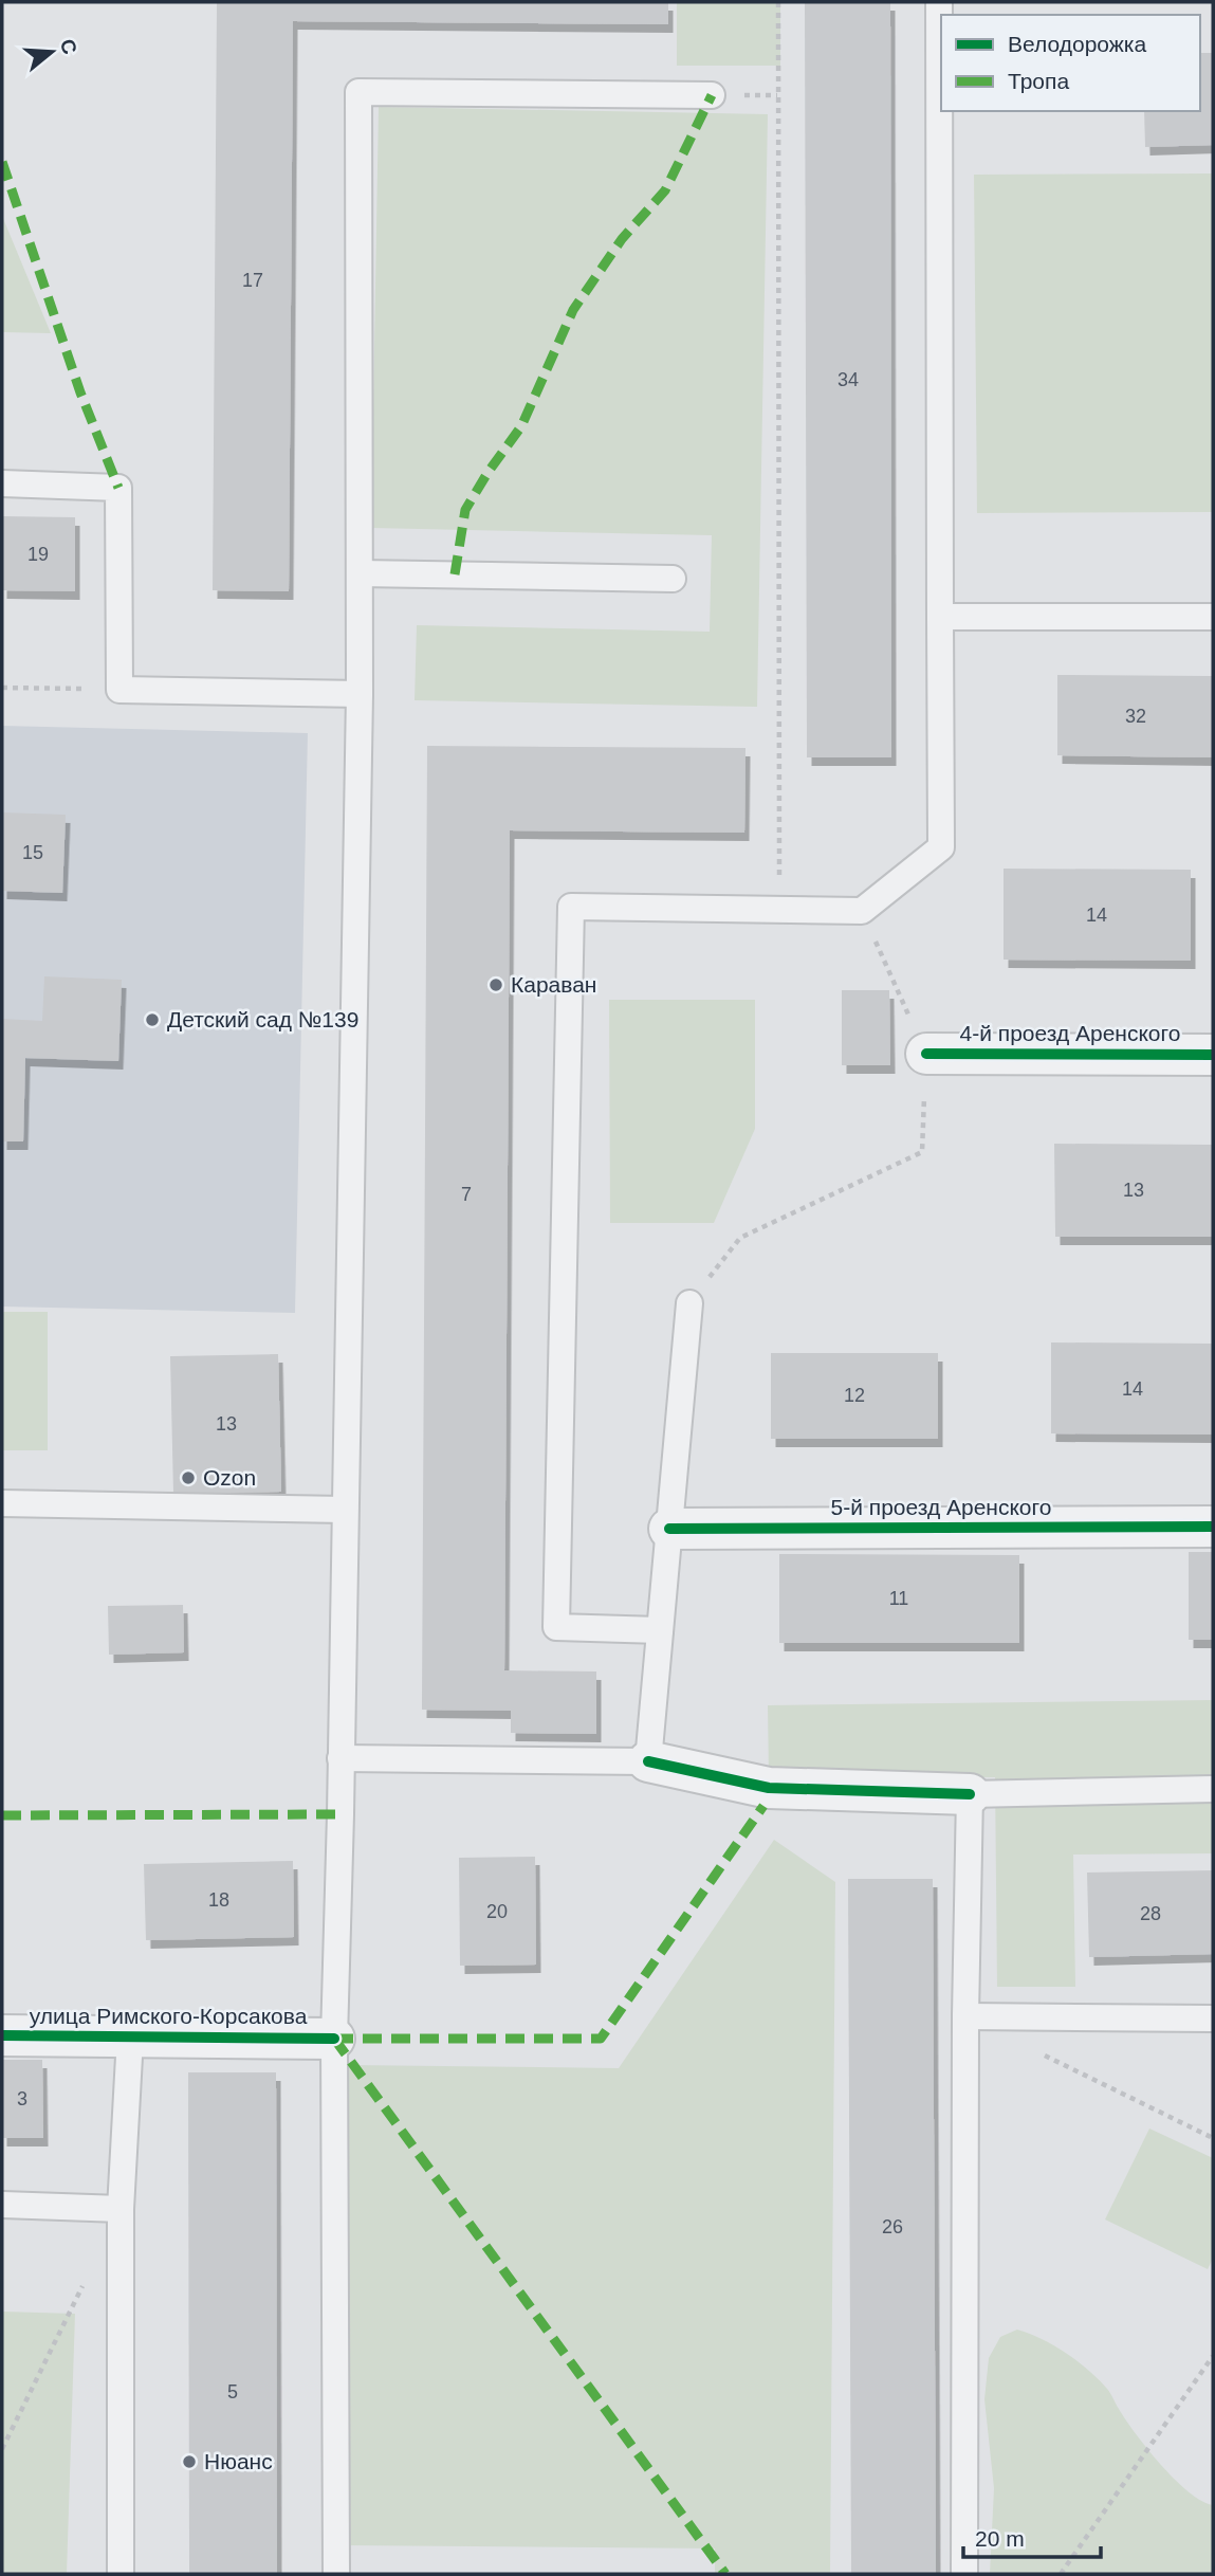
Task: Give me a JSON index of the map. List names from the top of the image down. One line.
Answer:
{"streets":{"street":["4-й проезд Аренского","5-й проезд Аренского","улица Римского-Корсакова"]},"places":["Караван","Детский сад №139","Ozon","Нюанс"],"house_numbers":["17","34","19","32","15","14","13","7","14","12","13","11","18","20","28","3","26","5"],"legend":["Велодорожка","Тропа"],"scale_bar":"20 m","north":"right"}
